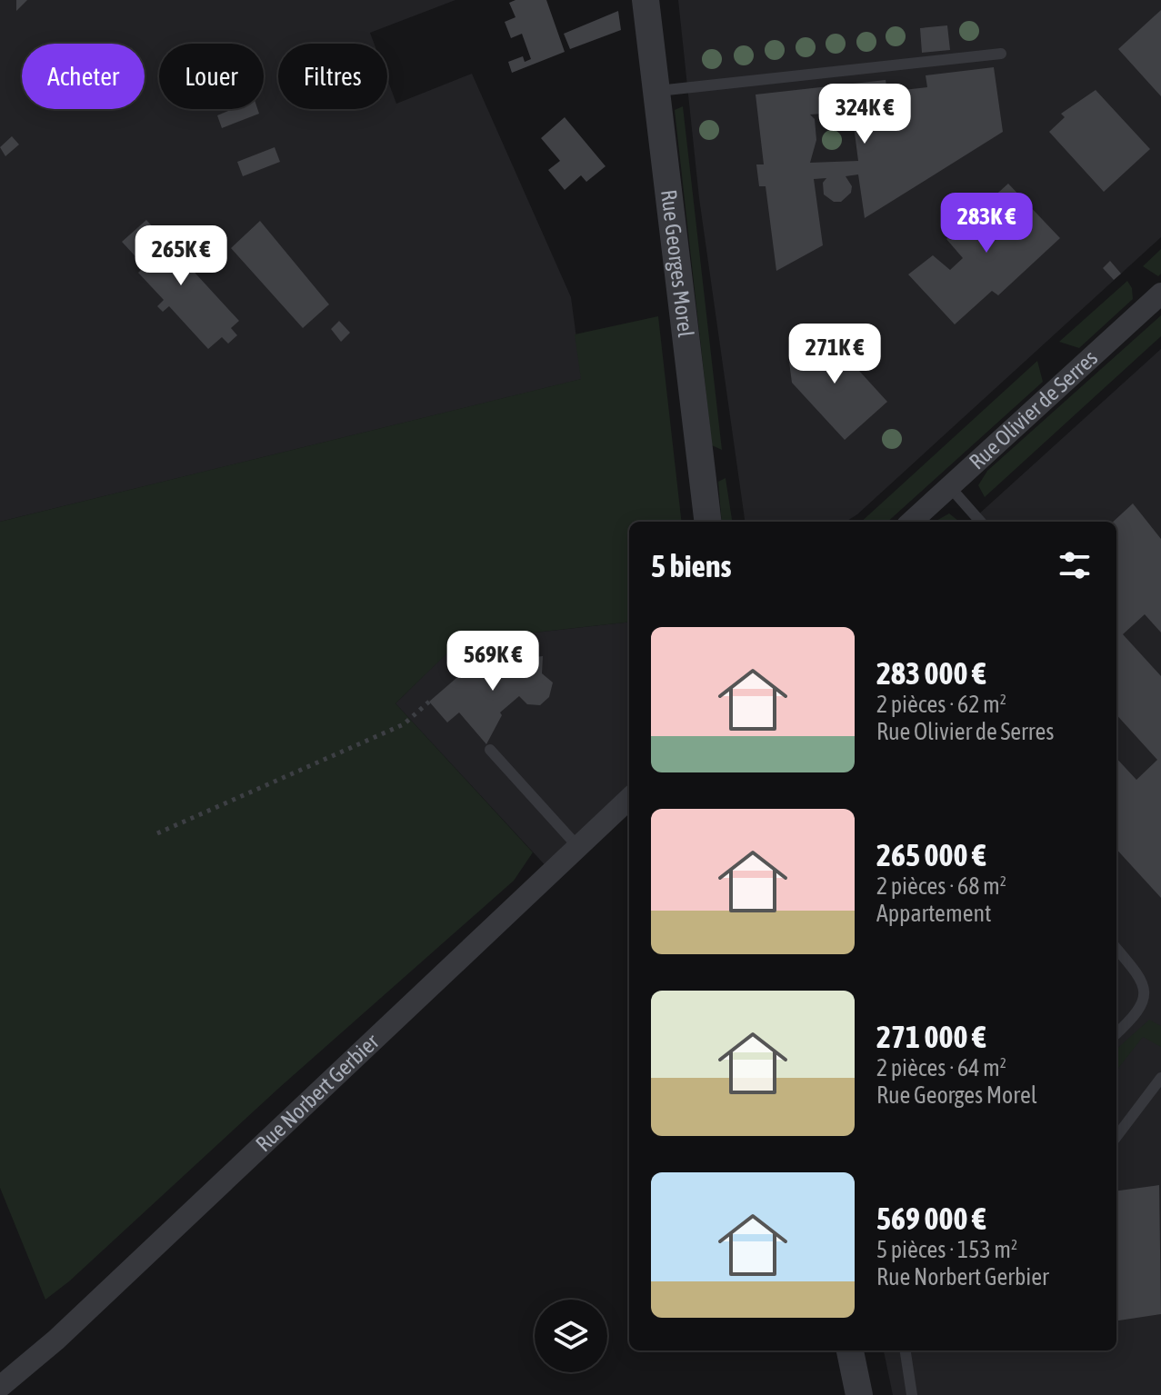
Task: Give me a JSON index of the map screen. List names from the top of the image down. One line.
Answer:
{"streets":{"street":["Rue Georges Morel","Rue Olivier de Serres","Rue Norbert Gerbier"]},"page":{"chip":["Acheter","Louer","Filtres"],"price":["324K €","283K €","265K €","271K €","569K €"],"heading":"5 biens","list":[{"name":"283 000 €","note":"2 pièces · 62 m² · Rue Olivier de Serres"},{"name":"265 000 €","note":"2 pièces · 68 m² · Appartement"},{"name":"271 000 €","note":"2 pièces · 64 m² · Rue Georges Morel"},{"name":"569 000 €","note":"5 pièces · 153 m² · Rue Norbert Gerbier"}]}}
